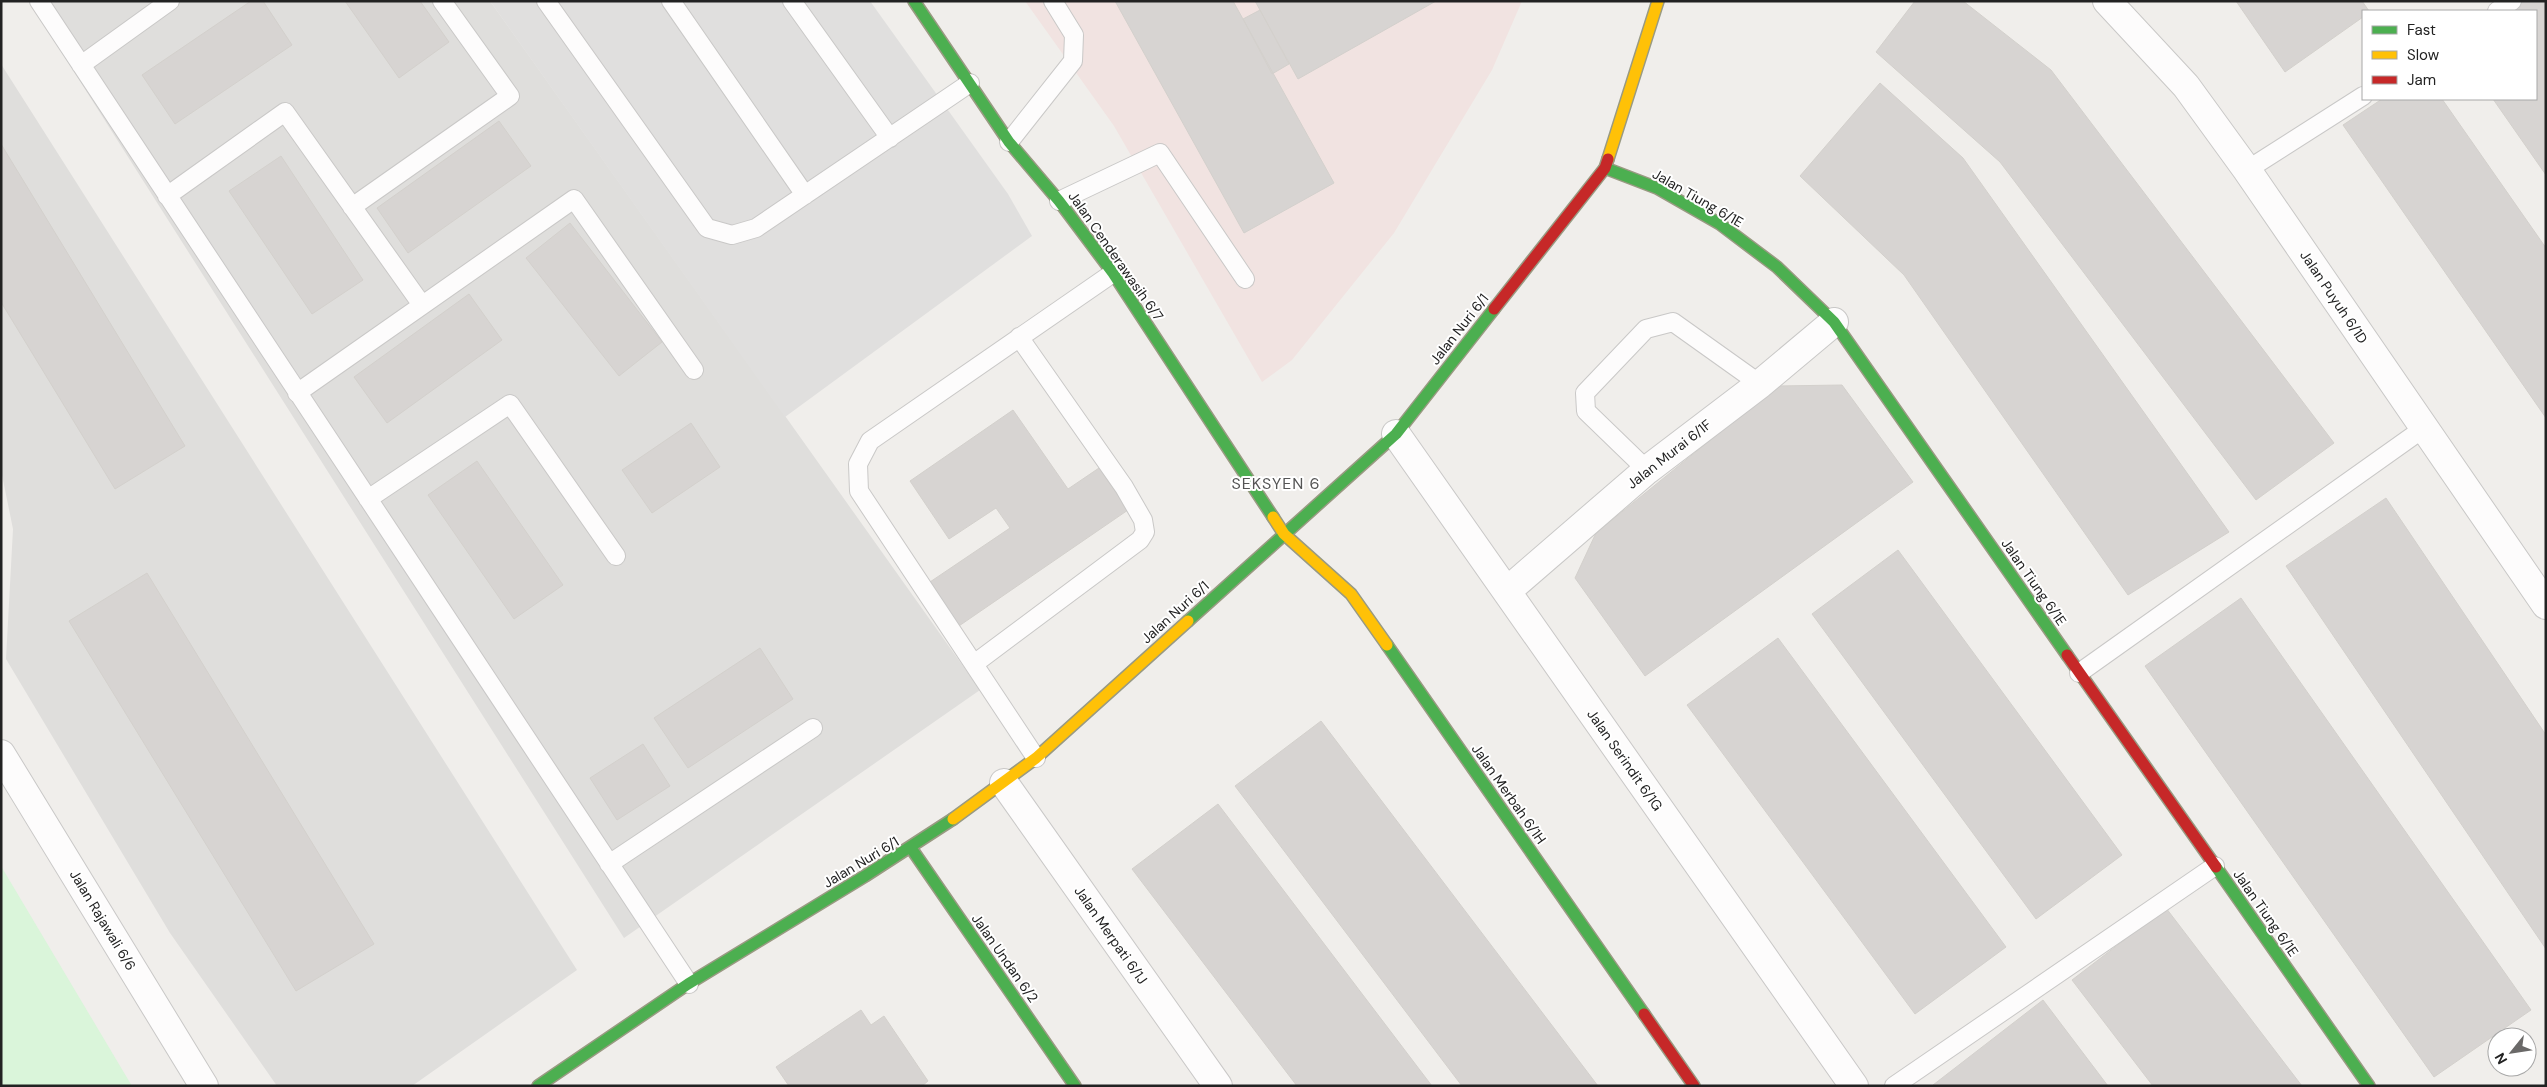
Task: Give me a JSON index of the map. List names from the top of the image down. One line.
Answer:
{"streets":{"street":["Jalan Tiung 6/1E","Jalan Cenderawasih 6/7","Jalan Puyuh 6/1D","Jalan Nuri 6/1","Jalan Murai 6/1F","Jalan Serindit 6/1G","Jalan Merbah 6/1H","Jalan Rajawali 6/6","Jalan Merpati 6/1J","Jalan Undan 6/2"]},"crossings":[["Jalan Tiung 6/1E","Jalan Nuri 6/1"],["Jalan Tiung 6/1E","Jalan Murai 6/1F"],["Jalan Cenderawasih 6/7","Jalan Nuri 6/1"],["Jalan Cenderawasih 6/7","Jalan Merbah 6/1H"],["Jalan Nuri 6/1","Jalan Serindit 6/1G"],["Jalan Nuri 6/1","Jalan Merbah 6/1H"],["Jalan Nuri 6/1","Jalan Merpati 6/1J"],["Jalan Nuri 6/1","Jalan Undan 6/2"],["Jalan Murai 6/1F","Jalan Serindit 6/1G"]],"districts":["SEKSYEN 6"],"legend":["Fast","Slow","Jam"],"north":"bottom left"}
